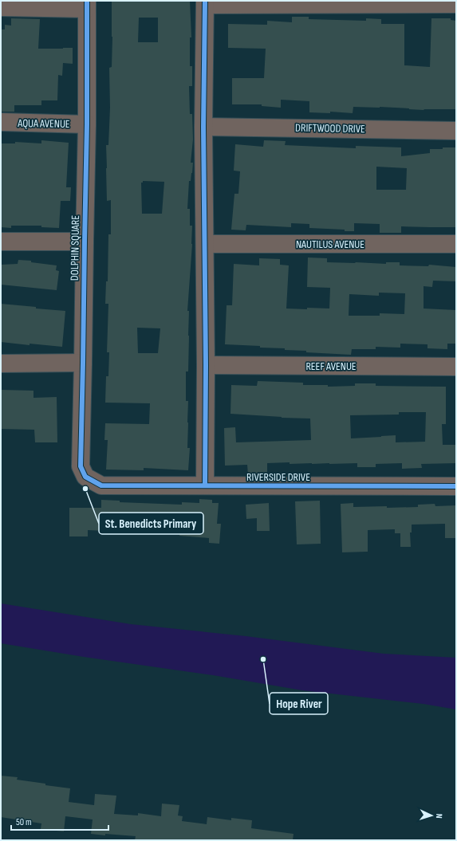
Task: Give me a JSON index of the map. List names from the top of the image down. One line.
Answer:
{"streets":{"street":["AQUA AVENUE","DRIFTWOOD DRIVE","NAUTILUS AVENUE","DOLPHIN SQUARE","REEF AVENUE","RIVERSIDE DRIVE"]},"crossings":[["AQUA AVENUE","DOLPHIN SQUARE"],["DOLPHIN SQUARE","RIVERSIDE DRIVE"]],"places":["St. Benedicts Primary","Hope River"],"scale_bar":"50 m","north":"right"}
